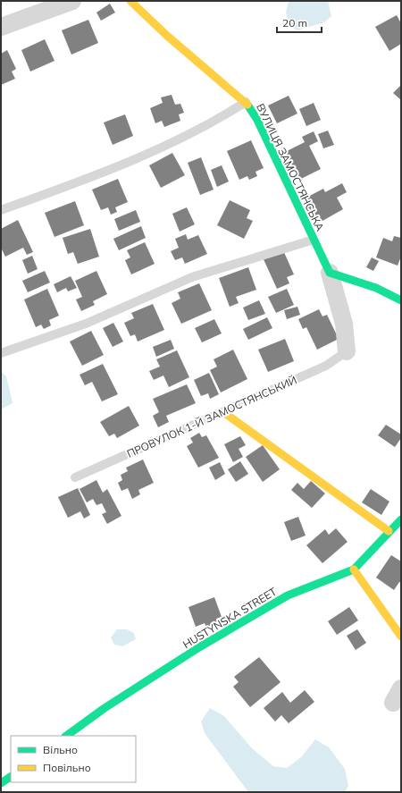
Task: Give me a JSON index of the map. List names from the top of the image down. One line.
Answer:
{"streets":{"street":["ВУЛИЦЯ ЗАМОСТЯНСЬКА","HUSTYNSKA STREET"],"lane":["ПРОВУЛОК 1-Й ЗАМОСТЯНСЬКИЙ"]},"legend":["Вільно","Повільно"],"scale_bar":"20 m"}
